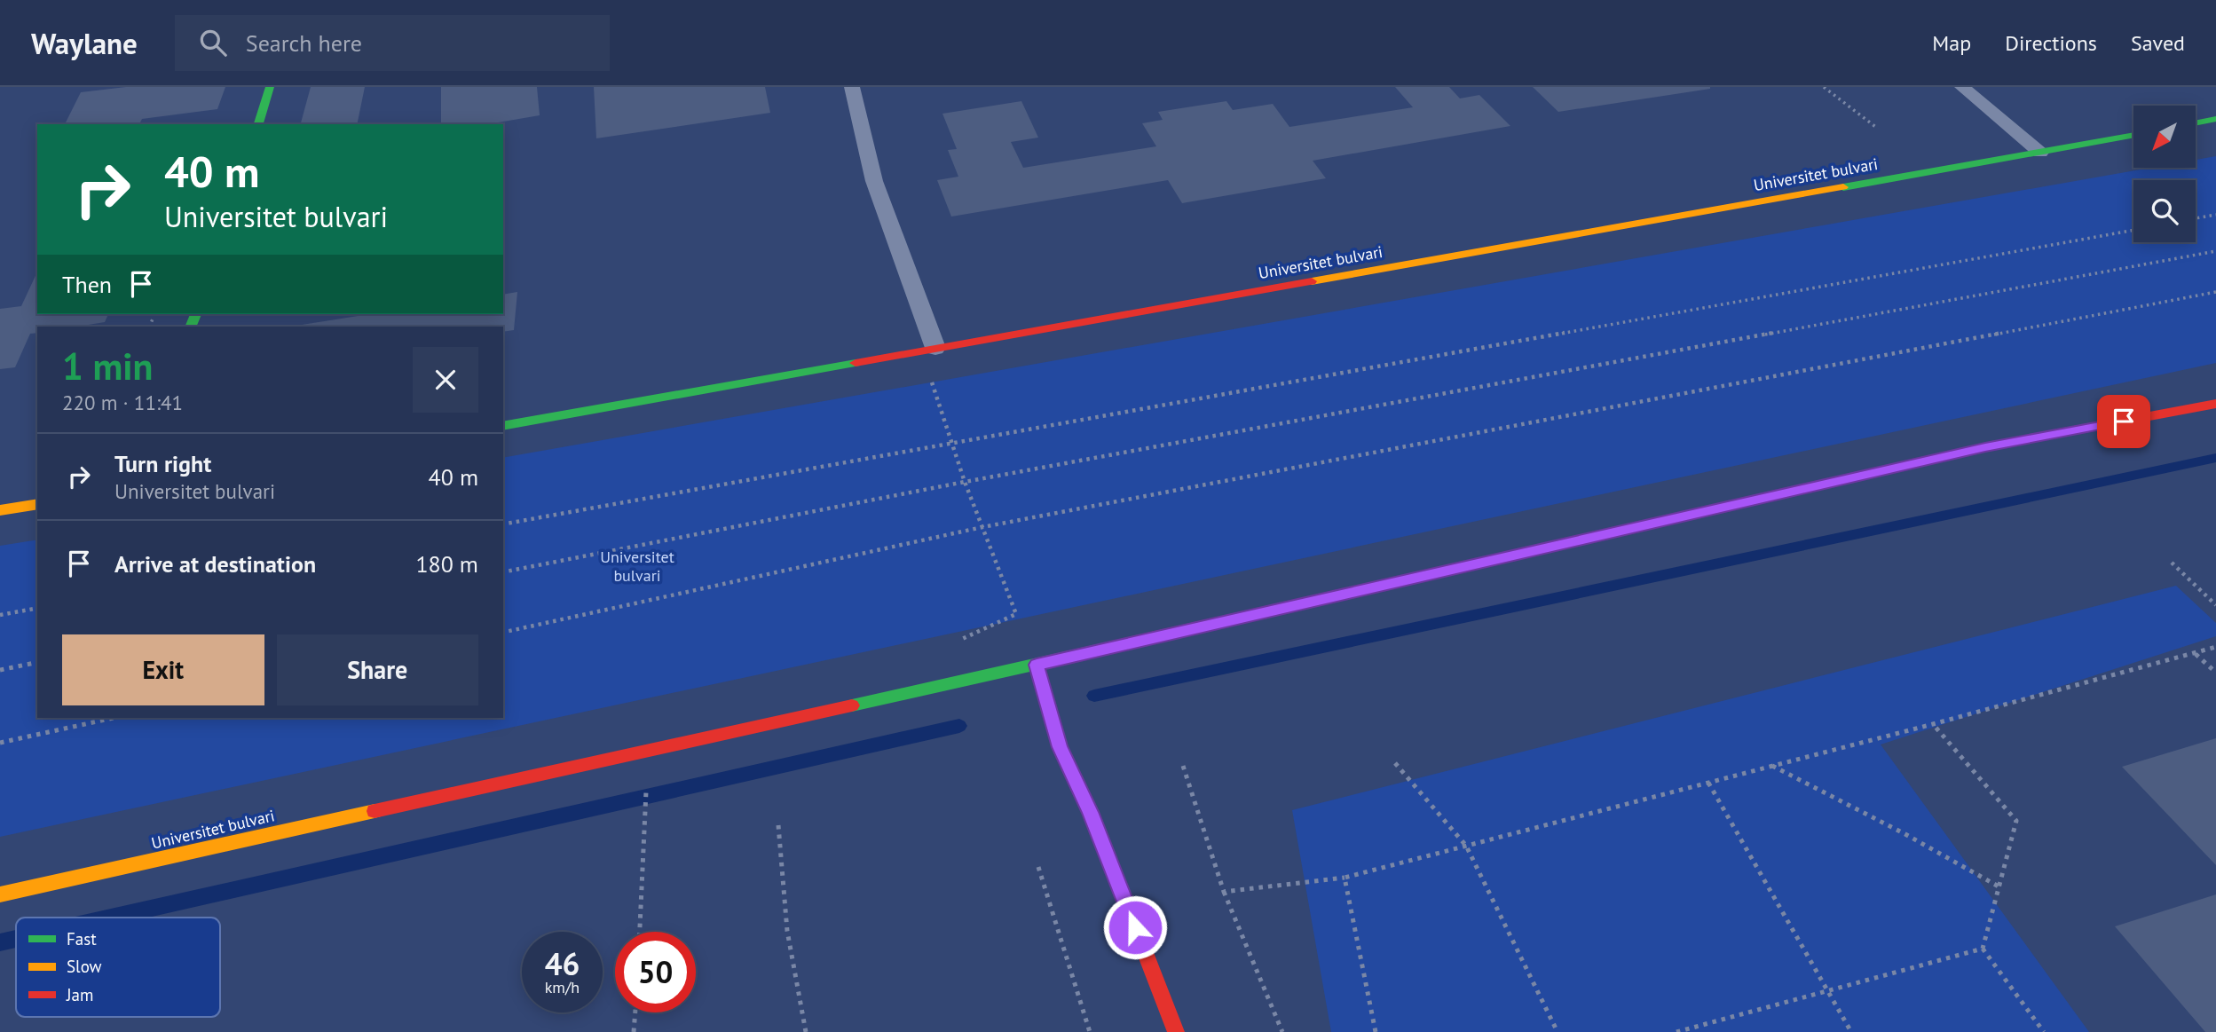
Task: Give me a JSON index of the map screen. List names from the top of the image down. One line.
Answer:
{"streets":{"main road":["Universitet bulvari"]},"parks":["Universitet bulvari"],"legend":["Fast","Slow","Jam"],"north":"bottom left","page":{"header":"Waylane","search":"Search here","nav":["Map","Directions","Saved"],"turn":["40 m","Universitet bulvari"],"then":"Then","heading":["1 min","220 m · 11:41"],"list":[{"name":"Turn right","note":"Universitet bulvari","value":"40 m"},{"name":"Arrive at destination","value":"180 m"}],"buttons":["Exit","Share"],"speed":"46 km/h","limit":"50"}}
